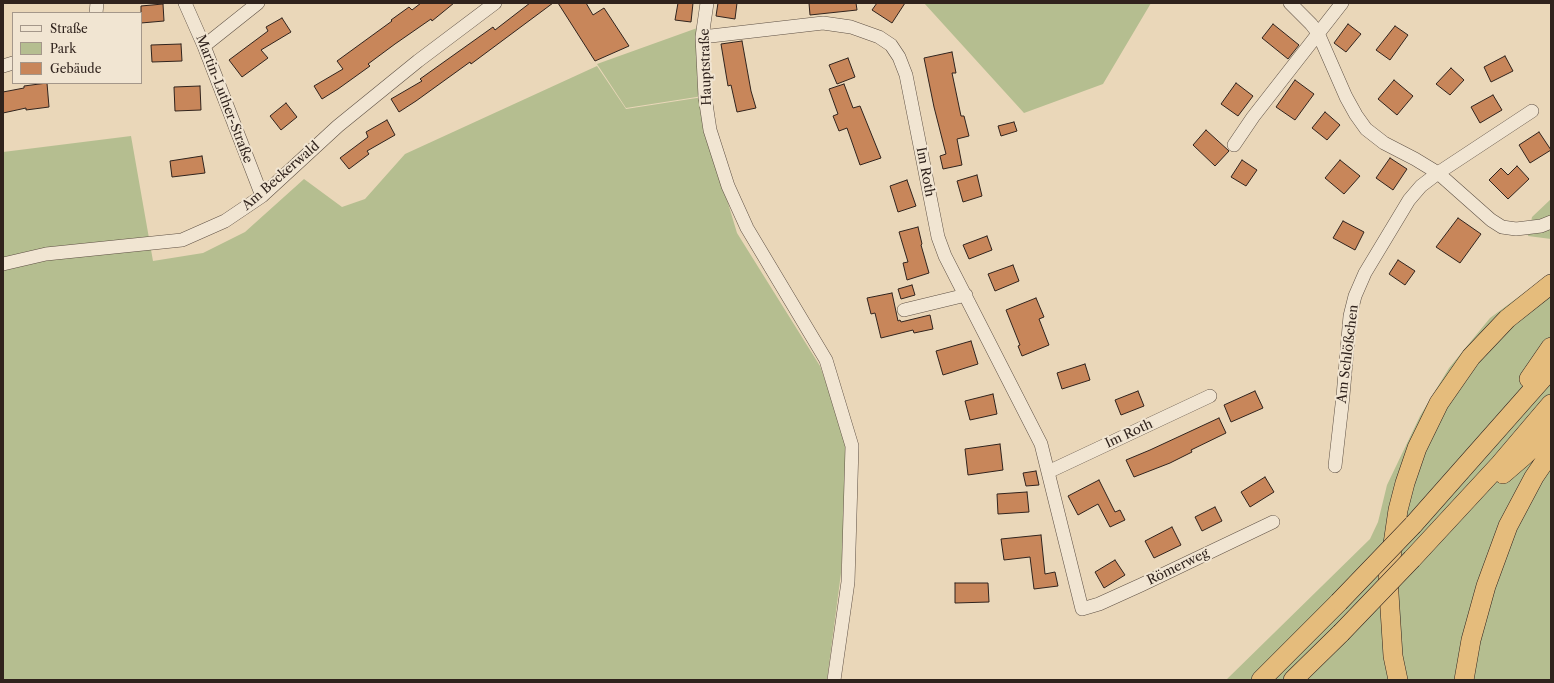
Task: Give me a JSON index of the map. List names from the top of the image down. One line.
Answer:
{"streets":{"street":["Hauptstraße","Martin-Luther-Straße","Im Roth","Am Beckerwald","Am Schlößchen","Römerweg"]},"crossings":[["Hauptstraße","Im Roth"],["Martin-Luther-Straße","Am Beckerwald"],["Im Roth","Römerweg"]],"legend":["Straße","Park","Gebäude"]}
